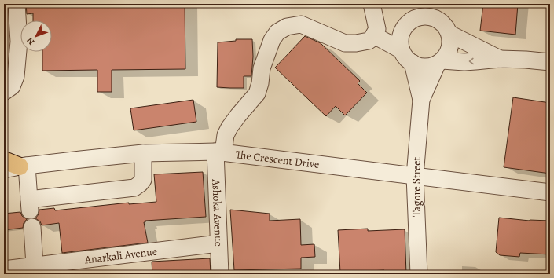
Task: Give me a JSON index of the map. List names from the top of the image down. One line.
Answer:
{"streets":{"street":["The Crescent Drive","Tagore Street","Ashoka Avenue","Anarkali Avenue"]},"crossings":[["The Crescent Drive","Tagore Street"],["The Crescent Drive","Ashoka Avenue"],["Ashoka Avenue","Anarkali Avenue"]],"north":"bottom left"}
